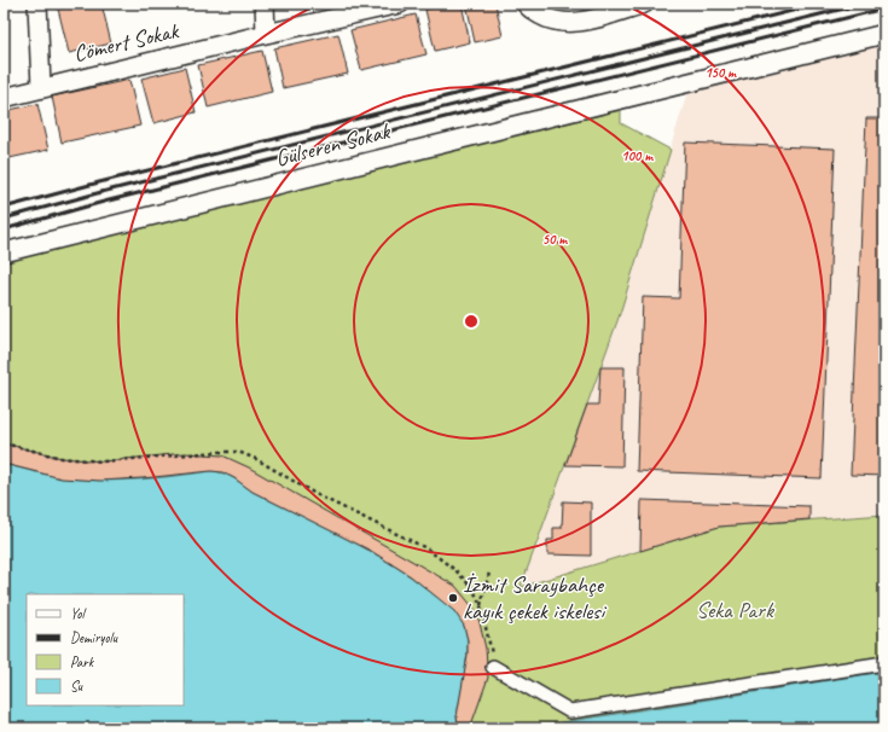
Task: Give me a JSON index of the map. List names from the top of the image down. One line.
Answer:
{"streets":{"street":["Cömert Sokak","Gülseren Sokak"]},"parks":["Seka Park"],"places":["İzmit Saraybahçe kayık çekek iskelesi"],"legend":["Yol","Demiryolu","Park","Su"],"rings":["150 m","100 m","50 m"]}
